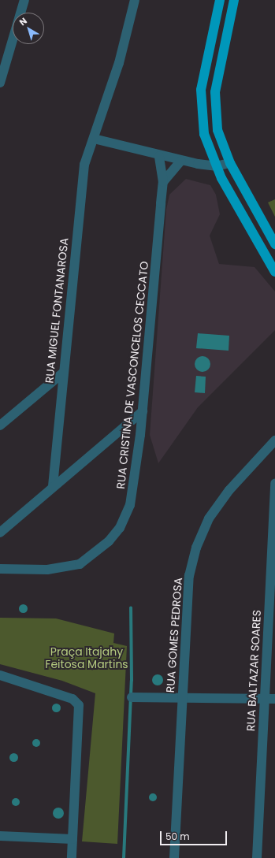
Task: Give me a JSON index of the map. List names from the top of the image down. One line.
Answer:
{"streets":{"street":["RUA MIGUEL FONTANAROSA","RUA CRISTINA DE VASCONCELOS CECCATO","RUA GOMES PEDROSA","RUA BALTAZAR SOARES"]},"parks":["Praça Itajahy Feitosa Martins"],"scale_bar":"50 m","north":"top left"}
